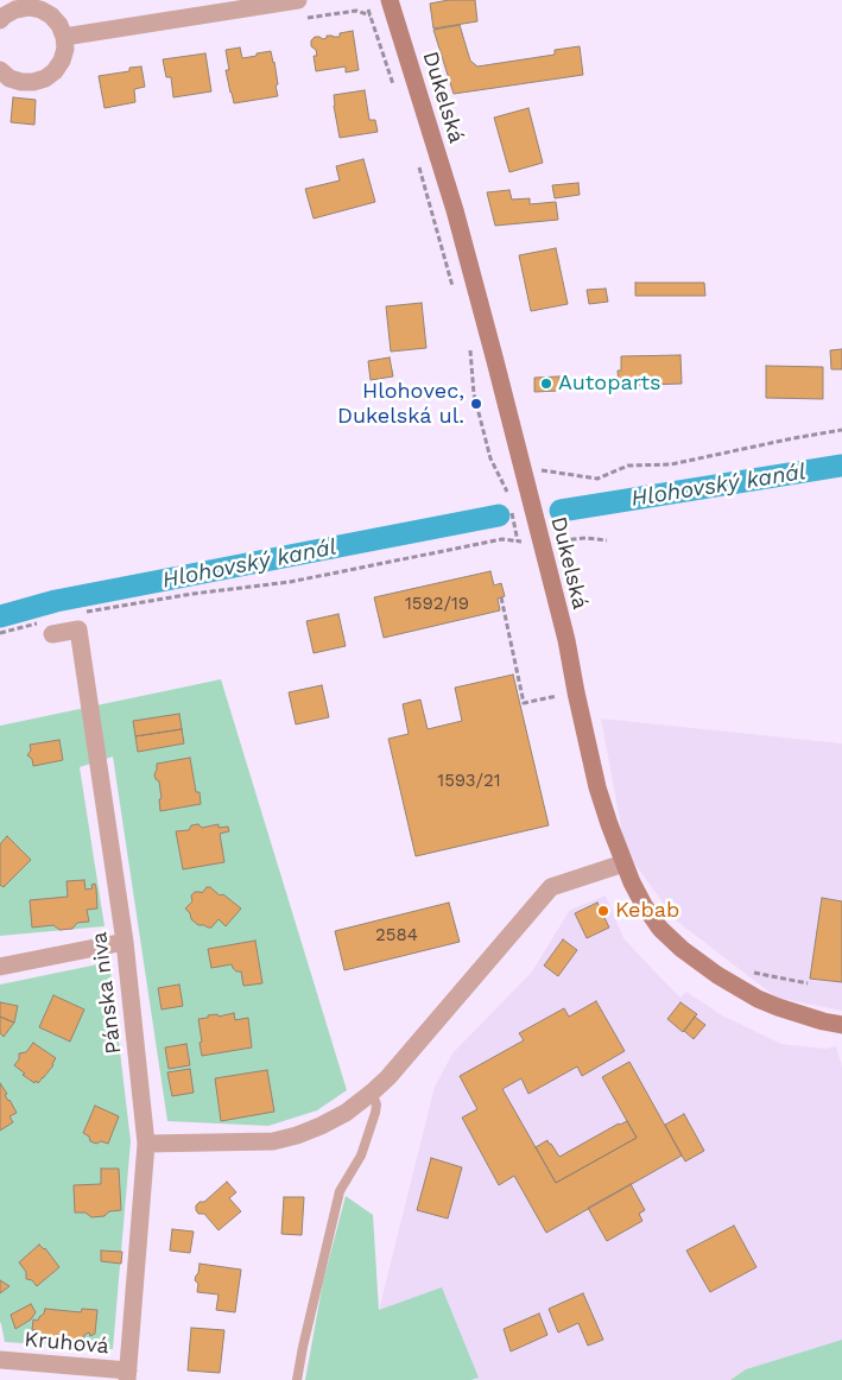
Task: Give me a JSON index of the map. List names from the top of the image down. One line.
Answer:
{"streets":{"main road":["Dukelská"],"street":["Pánska niva","Kruhová"]},"crossings":[["Pánska niva","Kruhová"]],"water":["Hlohovský kanál"],"places":["Autoparts","Hlohovec, Dukelská ul.","Kebab"],"house_numbers":["1592/19","1593/21","2584"]}
